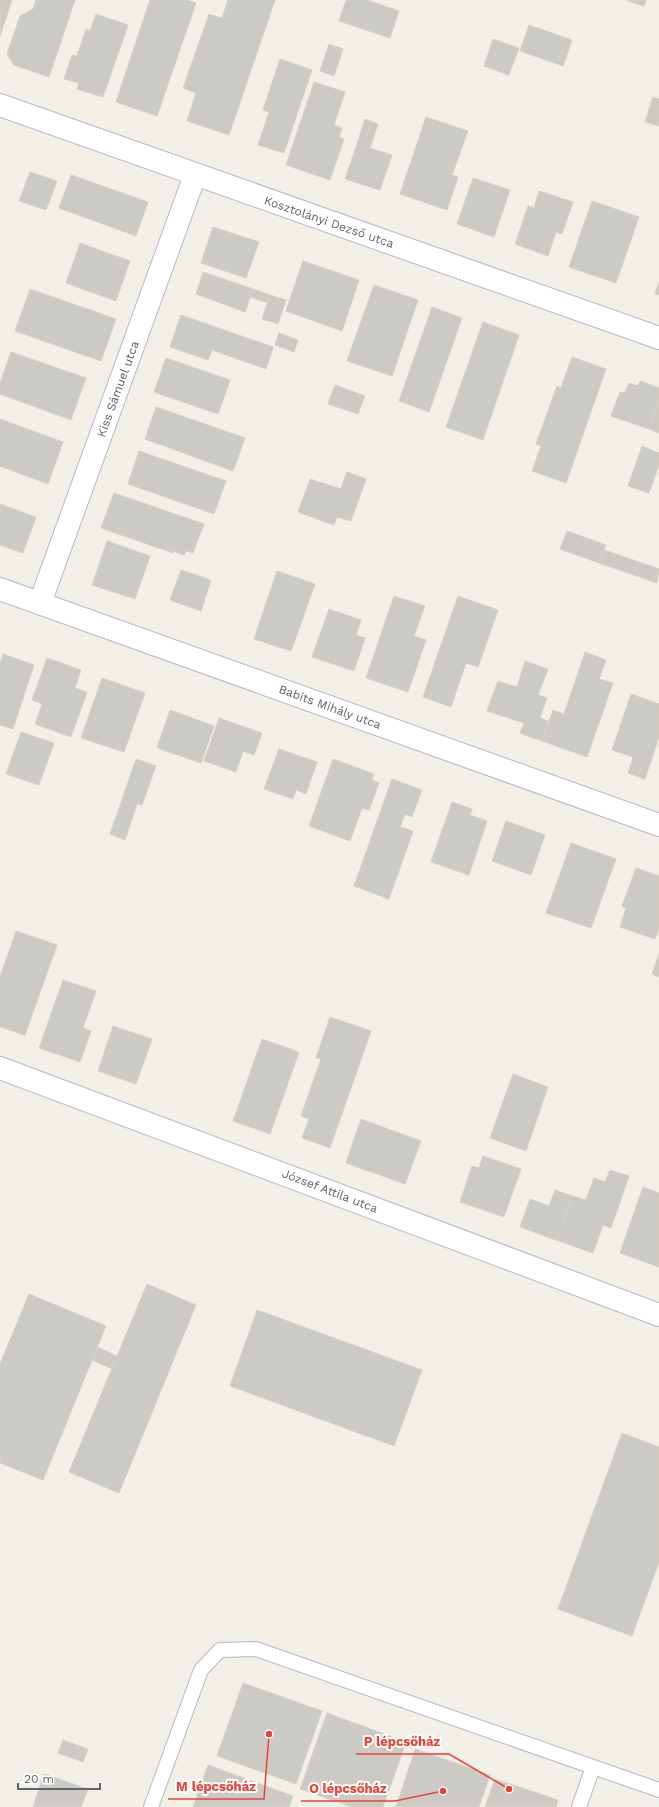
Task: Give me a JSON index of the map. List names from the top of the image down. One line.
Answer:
{"streets":{"street":["Kosztolányi Dezső utca","Kiss Sámuel utca","Babits Mihály utca","József Attila utca"]},"crossings":[["Kosztolányi Dezső utca","Kiss Sámuel utca"],["Kiss Sámuel utca","Babits Mihály utca"]],"places":["M lépcsőház","P lépcsőház","O lépcsőház"],"scale_bar":"20 m"}
